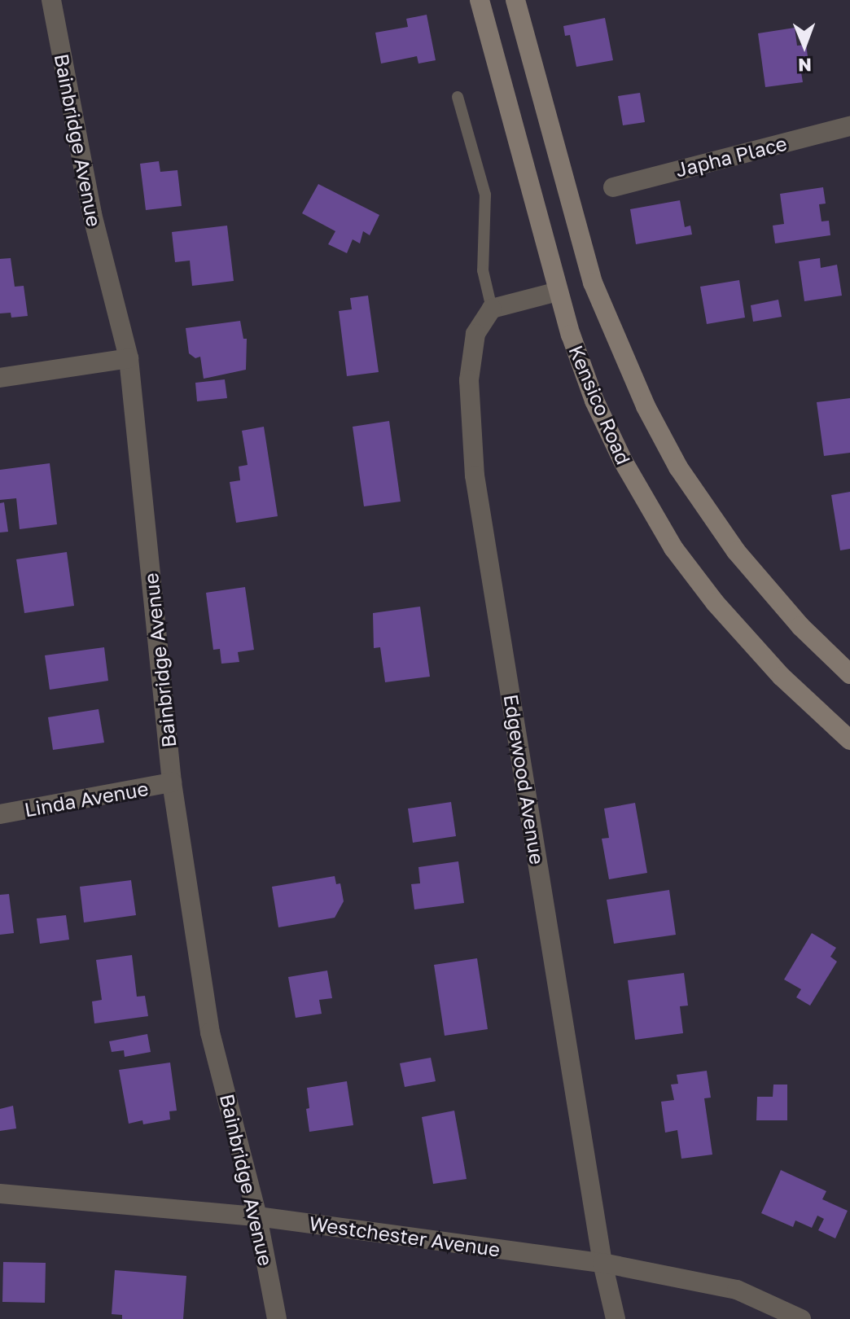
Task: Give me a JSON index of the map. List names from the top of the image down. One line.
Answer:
{"streets":{"street":["Bainbridge Avenue","Japha Place","Kensico Road","Edgewood Avenue","Linda Avenue","Westchester Avenue"]},"crossings":[["Bainbridge Avenue","Linda Avenue"],["Bainbridge Avenue","Westchester Avenue"],["Edgewood Avenue","Westchester Avenue"]],"north":"bottom"}
